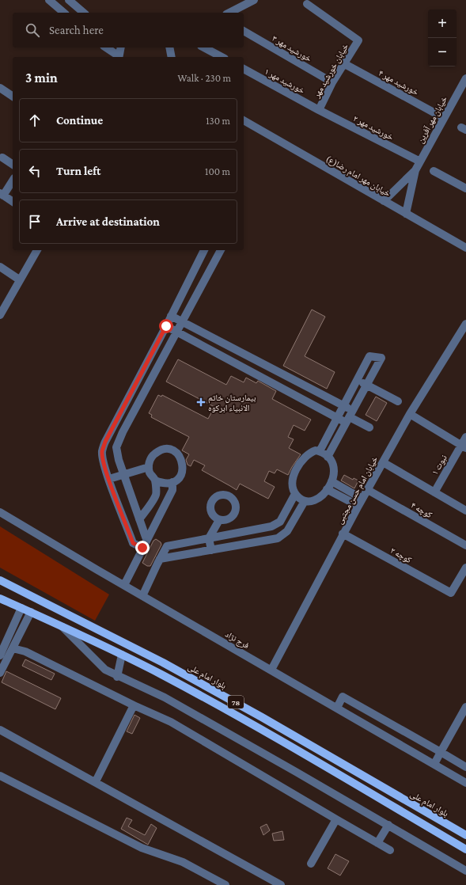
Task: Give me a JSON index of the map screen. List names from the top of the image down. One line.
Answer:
{"streets":{"main road":["بلوار امام علی","78"],"street":["خورشید مهر ۳","خیابان خورشید مهر","خورشید مهر ۱","خورشید مهر ۴","خیابان مهر آفرین","خورشید مهر ۲","خیابان مهر امام رضا(ع)","نبوت ۱","خیابان امام حسن مجتبی","کوچه ۴","کوچه ۲","فرج نژاد"]},"crossings":[["خورشید مهر ۳","خیابان خورشید مهر"],["خیابان خورشید مهر","خورشید مهر ۱"],["خیابان خورشید مهر","خورشید مهر ۴"],["خیابان خورشید مهر","خورشید مهر ۲"],["خورشید مهر ۱","خورشید مهر ۲"],["خورشید مهر ۴","خیابان مهر آفرین"],["خیابان مهر آفرین","خورشید مهر ۲"],["خیابان مهر آفرین","خیابان مهر امام رضا(ع)"],["خیابان امام حسن مجتبی","کوچه ۴"],["خیابان امام حسن مجتبی","کوچه ۲"],["خیابان امام حسن مجتبی","فرج نژاد"]],"places":{"health":["بیمارستان خاتم الانبیاء ابرکوه"]},"page":{"map_buttons":["+","−"],"search":"Search here","heading":["3 min","Walk · 230 m"],"list":[["Continue","130 m"],["Turn left","100 m"],"Arrive at destination"]}}
